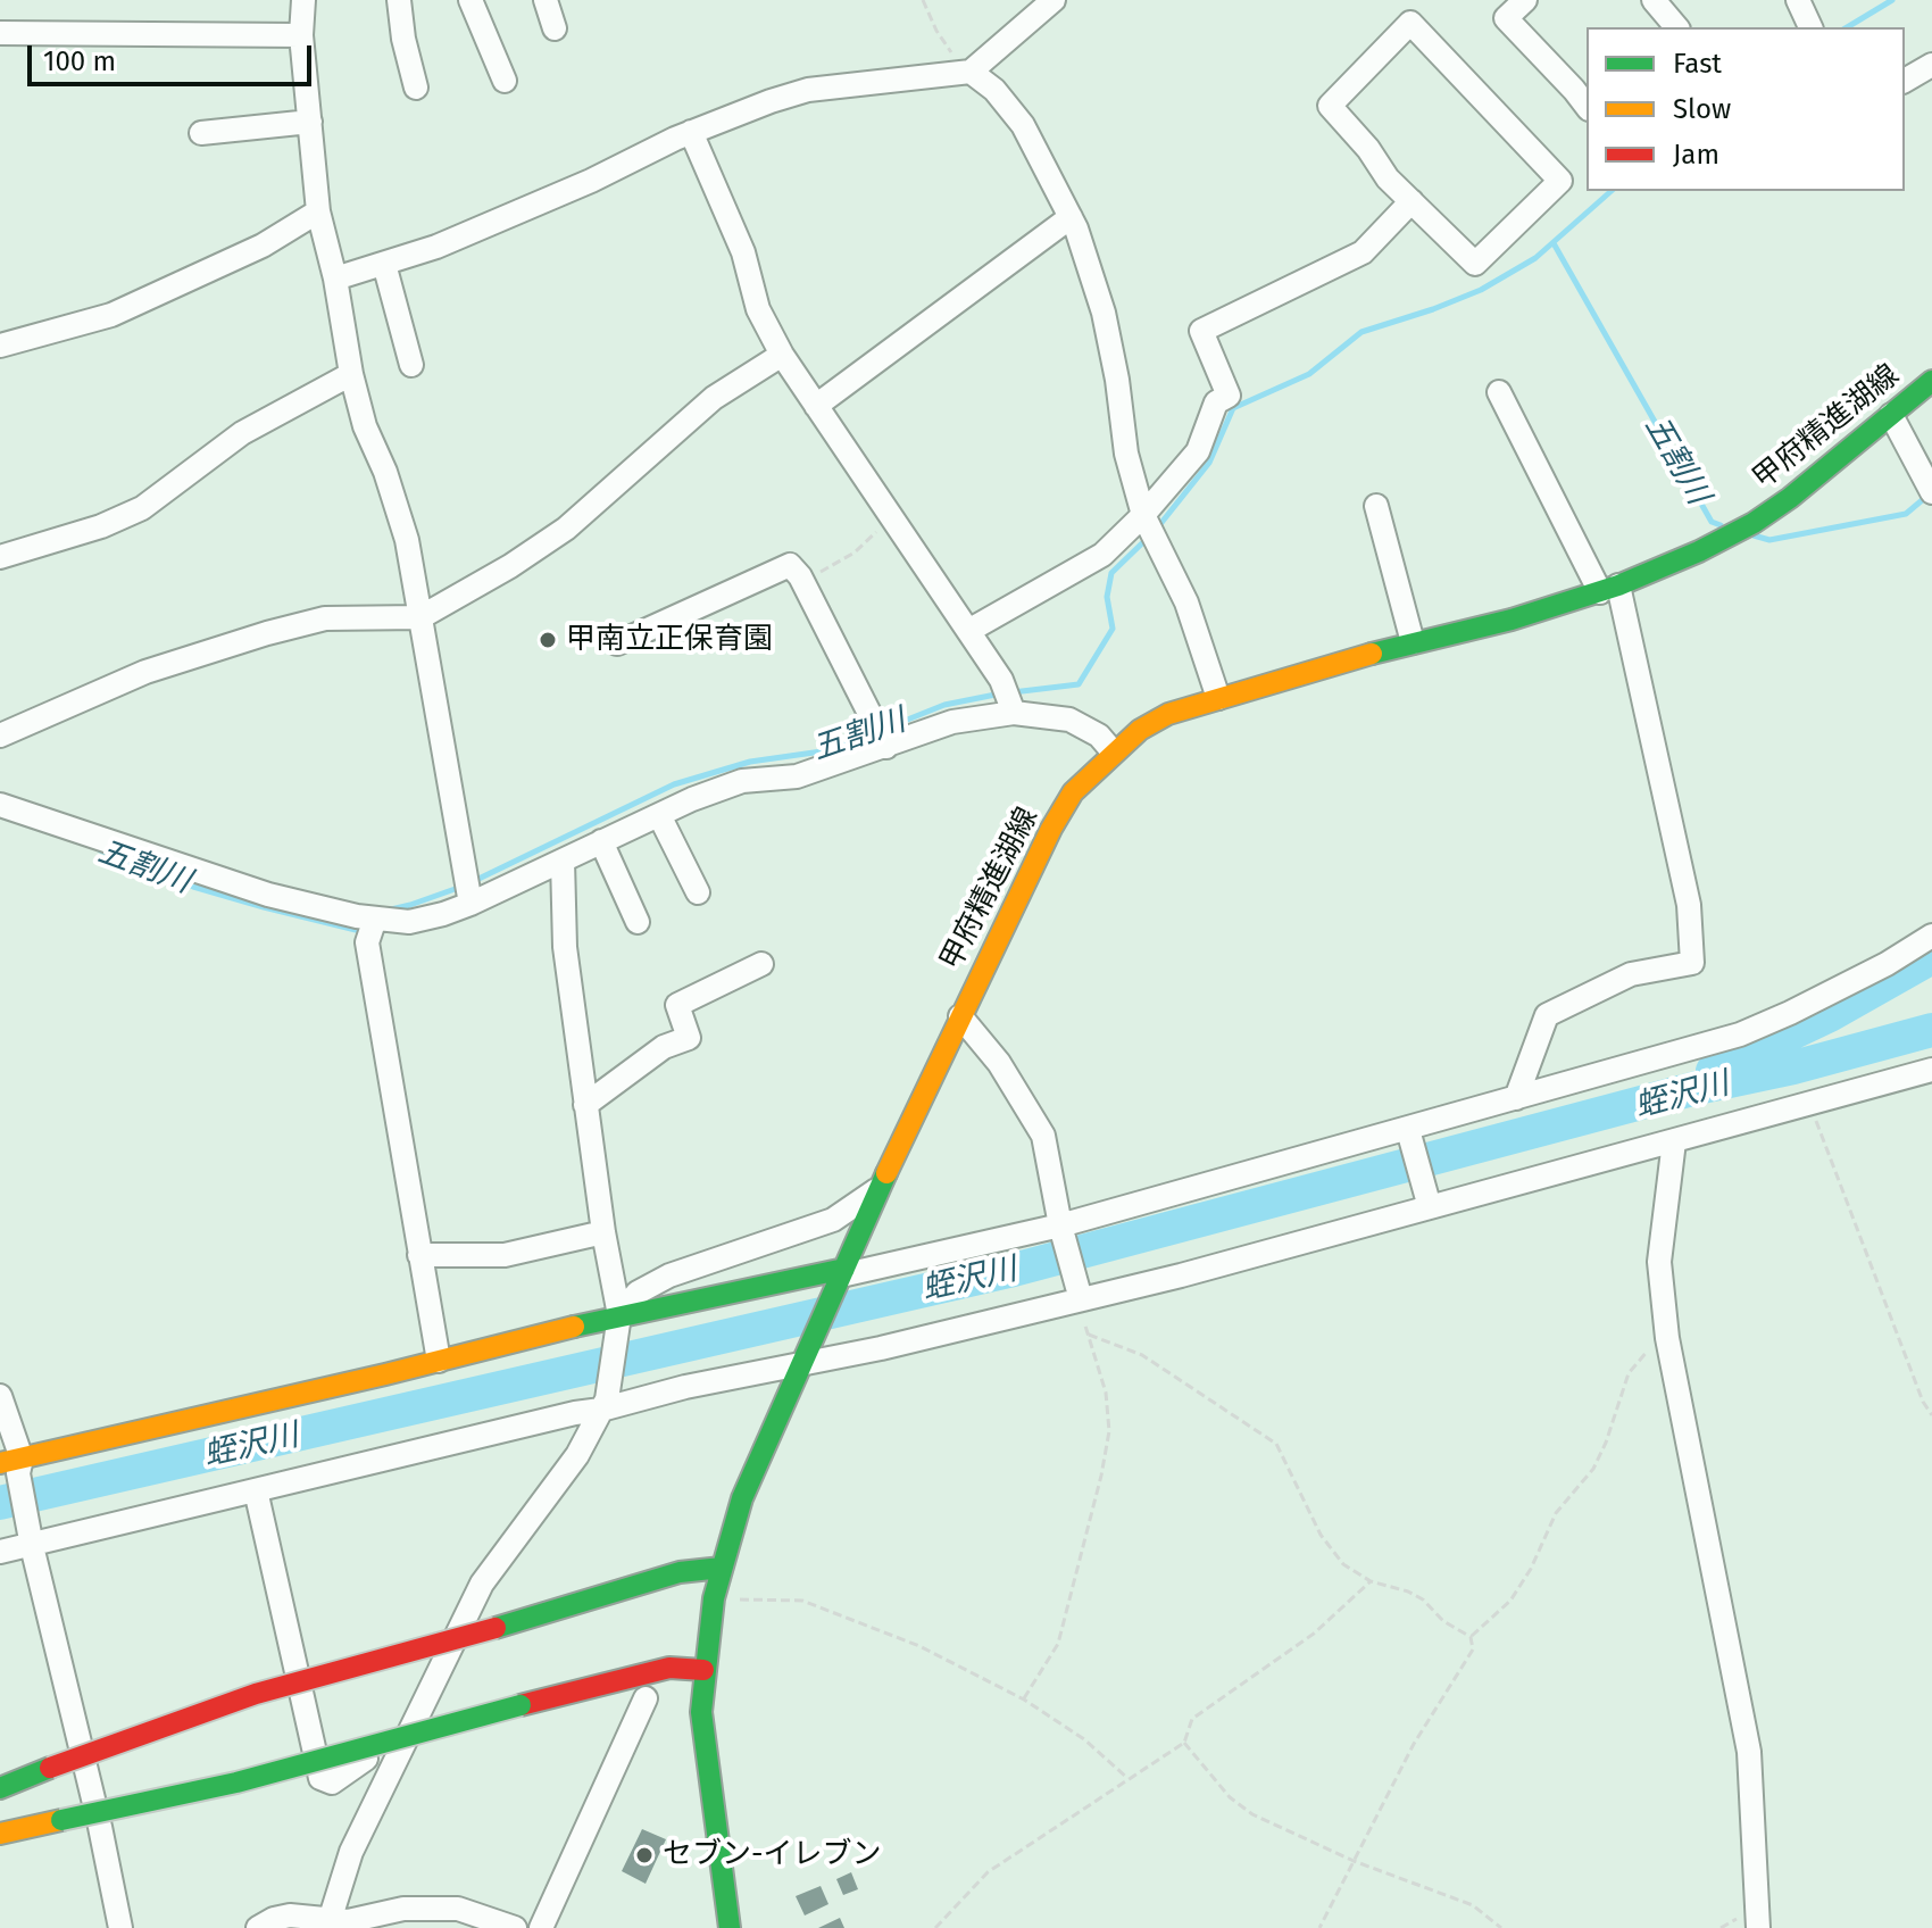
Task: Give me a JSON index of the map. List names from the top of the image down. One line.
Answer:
{"streets":{"main road":["甲府精進湖線"]},"water":["五割川","蛭沢川"],"places":["甲南立正保育園","セブン-イレブン"],"legend":["Fast","Slow","Jam"],"scale_bar":"100 m"}
